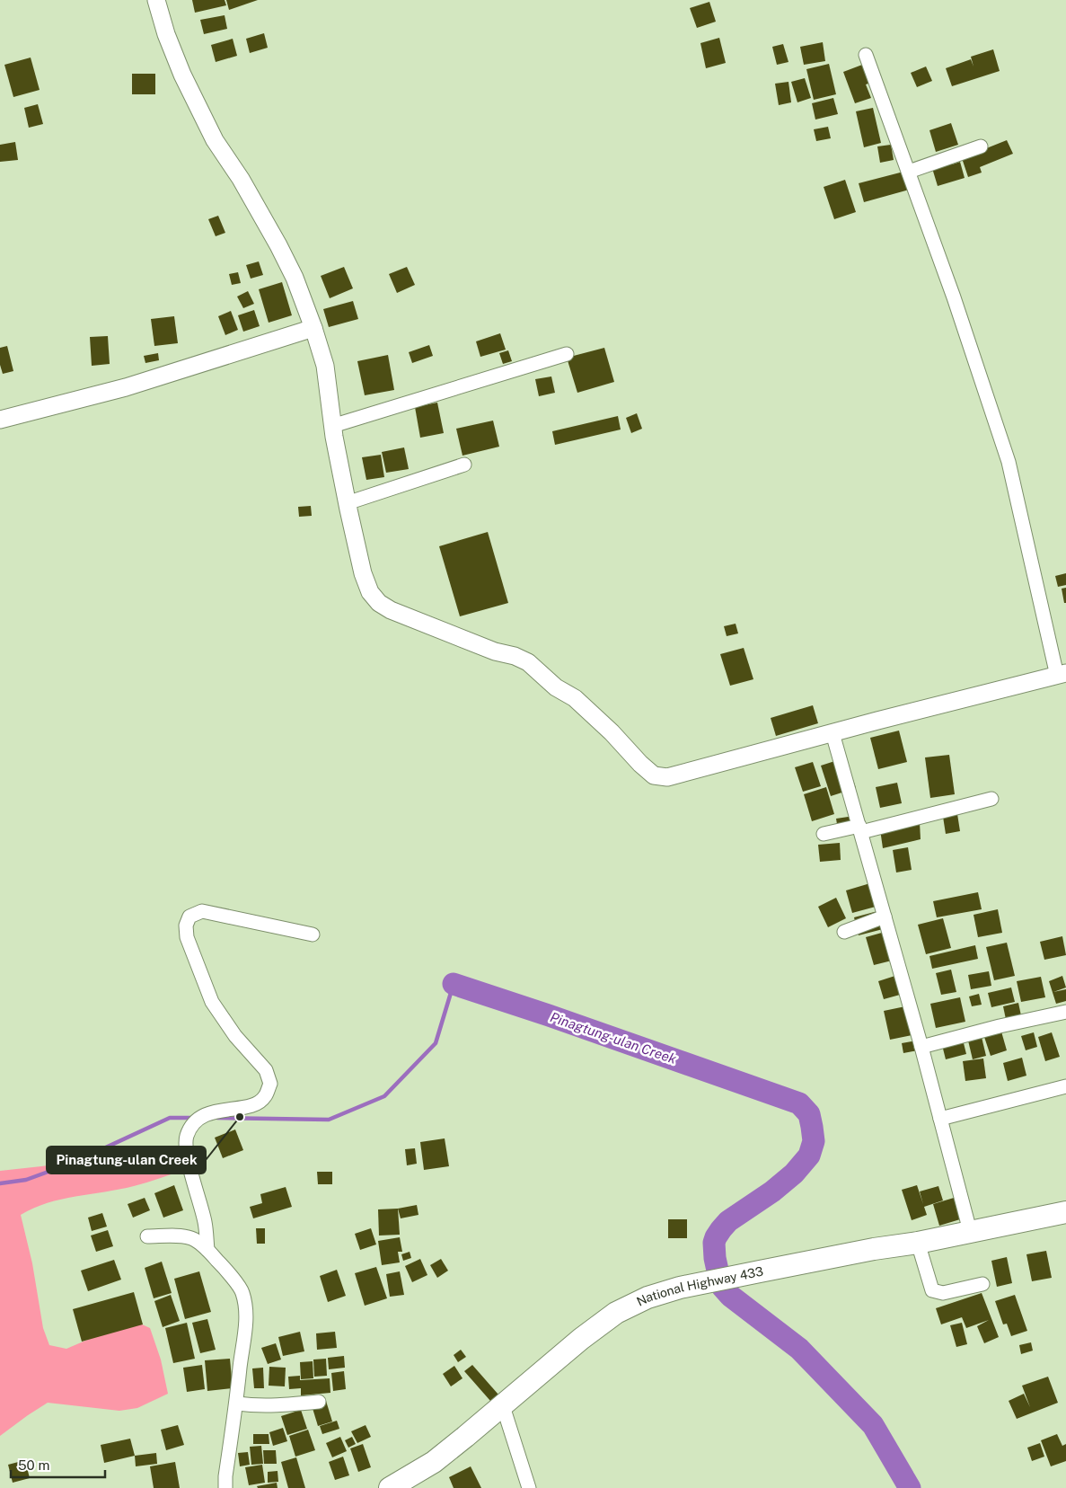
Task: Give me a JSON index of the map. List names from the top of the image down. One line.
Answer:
{"streets":{"main road":["National Highway 433"]},"water":["Pinagtung-ulan Creek"],"places":["Pinagtung-ulan Creek"],"scale_bar":"50 m"}
